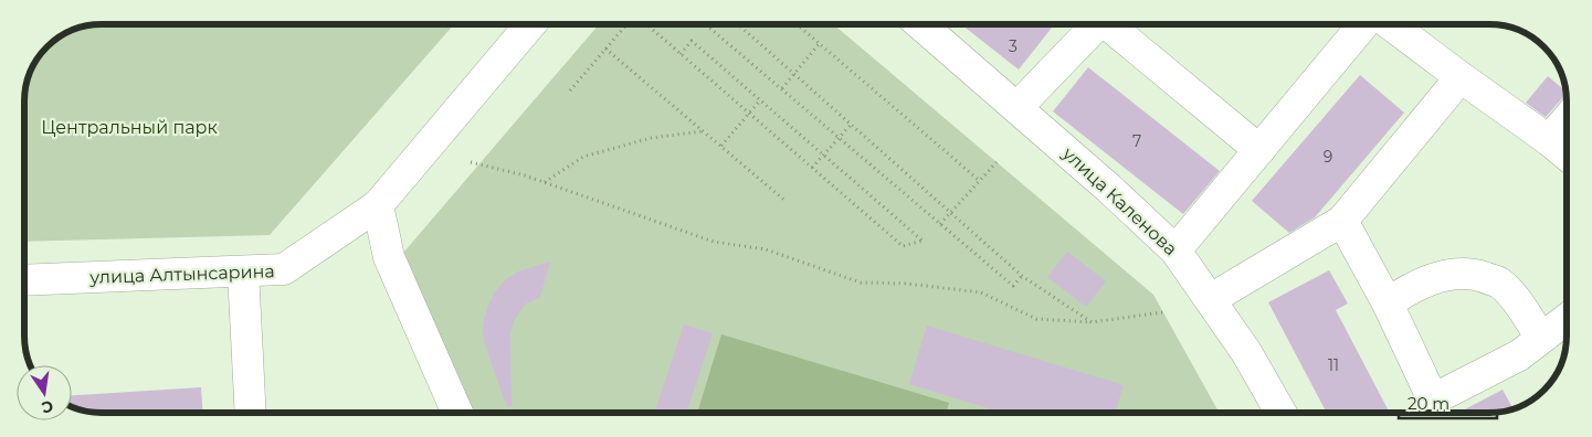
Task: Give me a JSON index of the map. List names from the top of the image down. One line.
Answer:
{"streets":{"street":["улица Каленова","улица Алтынсарина"]},"parks":["Центральный парк"],"house_numbers":["3","7","9","11"],"scale_bar":"20 m","north":"bottom"}
